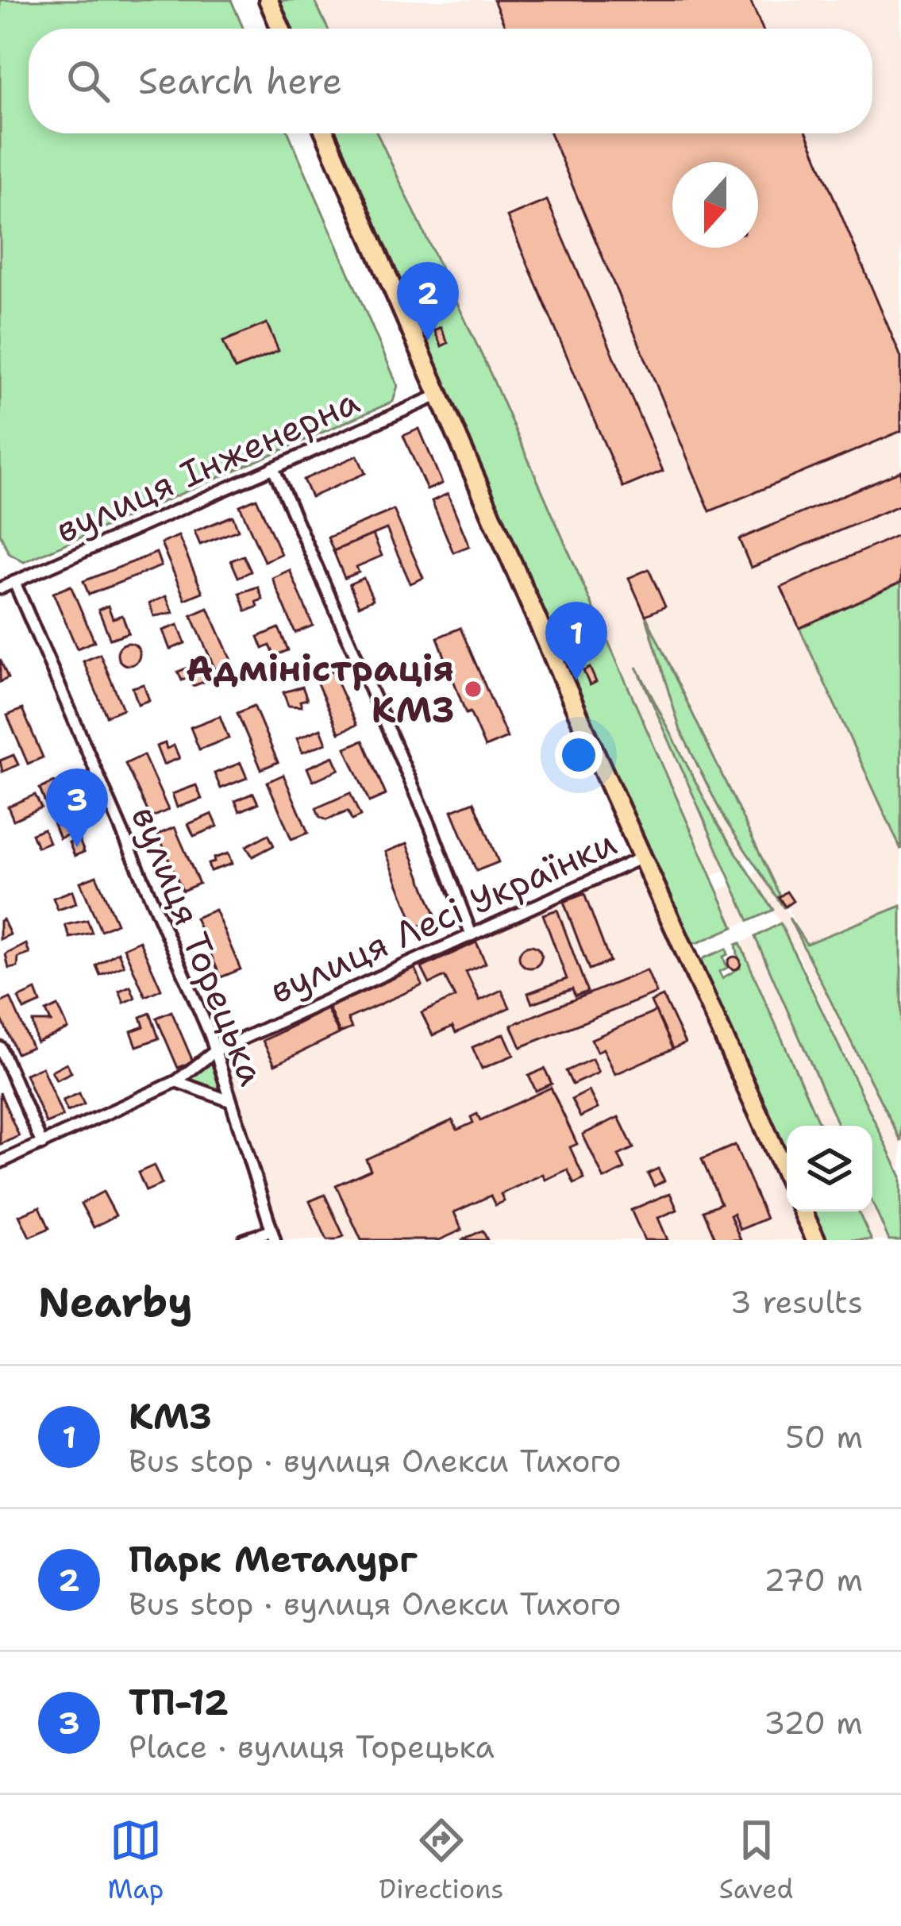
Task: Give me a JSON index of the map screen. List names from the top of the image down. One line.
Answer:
{"streets":{"street":["вулиця Інженерна","вулиця Лесі Українки","вулиця Торецька"]},"crossings":[["вулиця Інженерна","вулиця Торецька"],["вулиця Лесі Українки","вулиця Торецька"]],"places":["Адміністрація КМЗ"],"north":"bottom","page":{"search":"Search here","pins":["2","1","3"],"heading":["Nearby","3 results"],"list":[{"mark":"1","name":"КМЗ","note":"Bus stop · вулиця Олекси Тихого","value":"50 m"},{"mark":"2","name":"Парк Металург","note":"Bus stop · вулиця Олекси Тихого","value":"270 m"},{"mark":"3","name":"ТП-12","note":"Place · вулиця Торецька","value":"320 m"}],"nav":["Map","Directions","Saved"]}}
